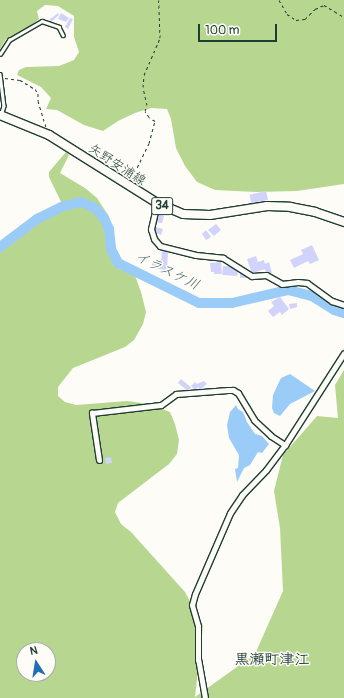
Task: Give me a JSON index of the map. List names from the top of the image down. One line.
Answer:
{"streets":{"main road":["矢野安浦線","34"]},"districts":["黒瀬町津江"],"water":["イラスケ川"],"scale_bar":"100 m","north":"top"}
